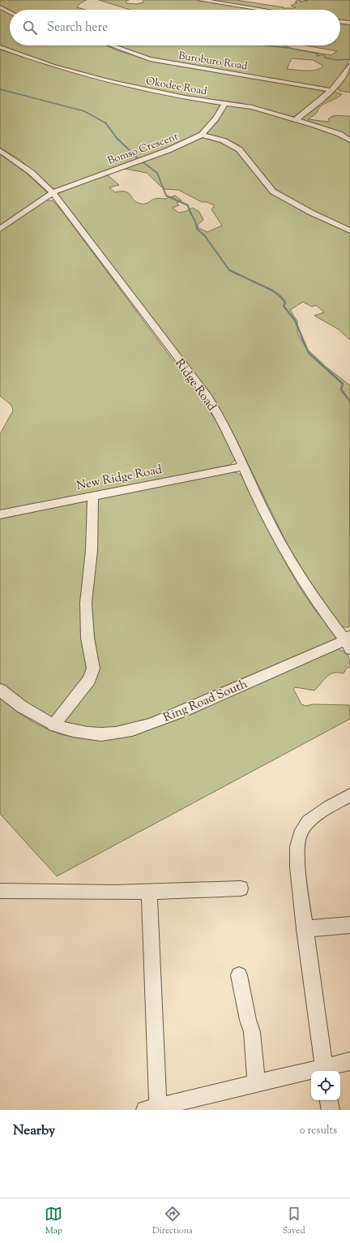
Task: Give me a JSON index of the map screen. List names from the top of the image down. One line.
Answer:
{"streets":{"street":["Buroburo Road","Okodee Road","Bomso Crescent","Ridge Road","New Ridge Road","Ring Road South"]},"crossings":[["Okodee Road","Bomso Crescent"],["Bomso Crescent","Ridge Road"],["Ridge Road","New Ridge Road"],["Ridge Road","Ring Road South"]],"page":{"search":"Search here","heading":["Nearby","0 results"],"nav":["Map","Directions","Saved"]}}
